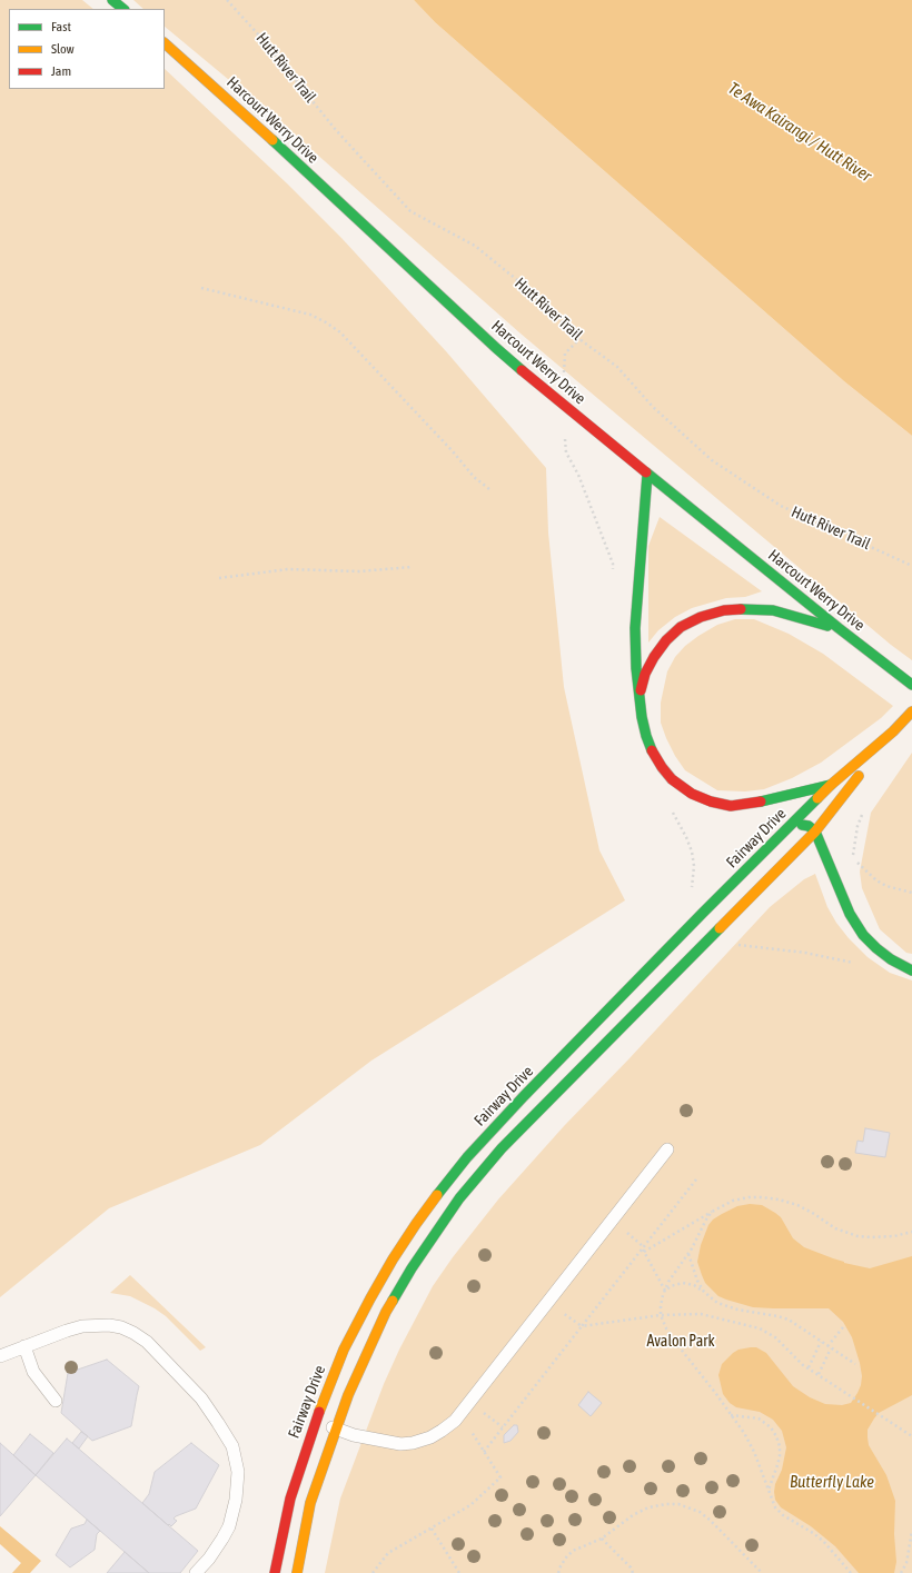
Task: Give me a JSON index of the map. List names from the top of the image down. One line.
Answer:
{"streets":{"main road":["Harcourt Werry Drive","Fairway Drive"],"path":["Hutt River Trail"]},"water":["Te Awa Kairangi / Hutt River","Butterfly Lake"],"parks":["Avalon Park"],"legend":["Fast","Slow","Jam"]}
